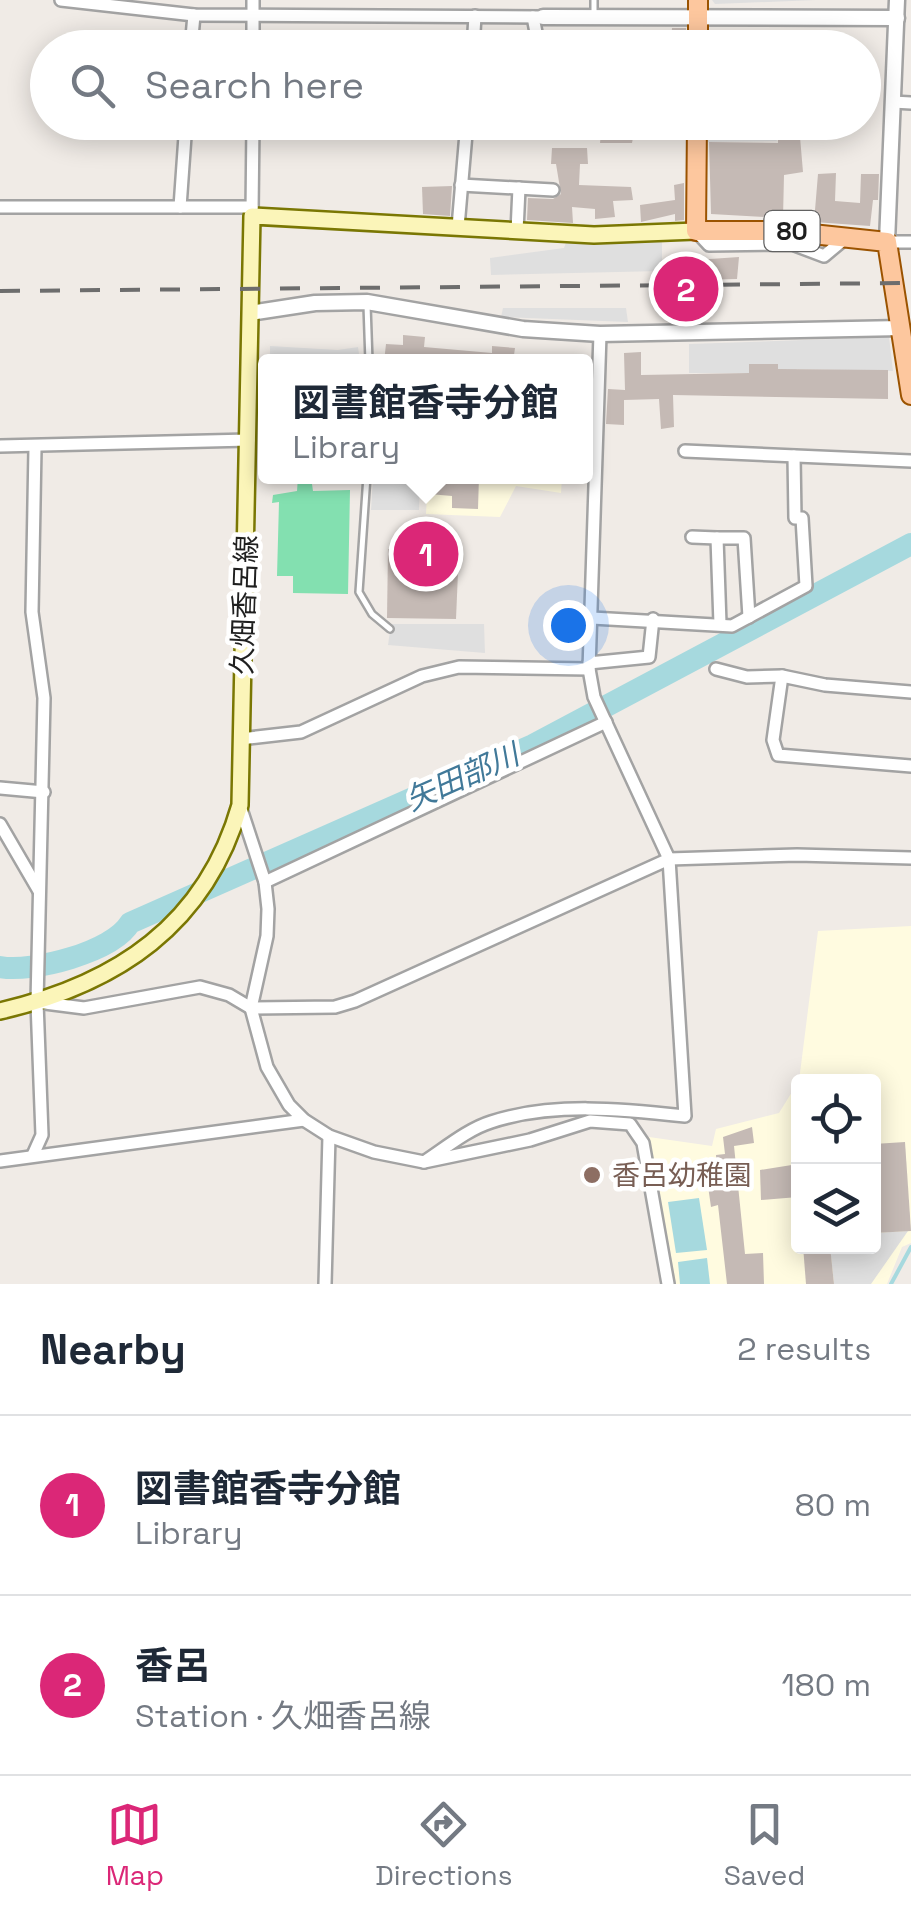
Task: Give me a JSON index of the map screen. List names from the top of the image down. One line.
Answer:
{"streets":{"main road":["80","久畑香呂線"]},"water":["矢田部川"],"places":["香呂幼稚園"],"page":{"search":"Search here","pins":["2","1"],"popup":["図書館香寺分館","Library"],"heading":["Nearby","2 results"],"list":[{"mark":"1","name":"図書館香寺分館","note":"Library","value":"80 m"},{"mark":"2","name":"香呂","note":"Station · 久畑香呂線","value":"180 m"}],"nav":["Map","Directions","Saved"]}}
